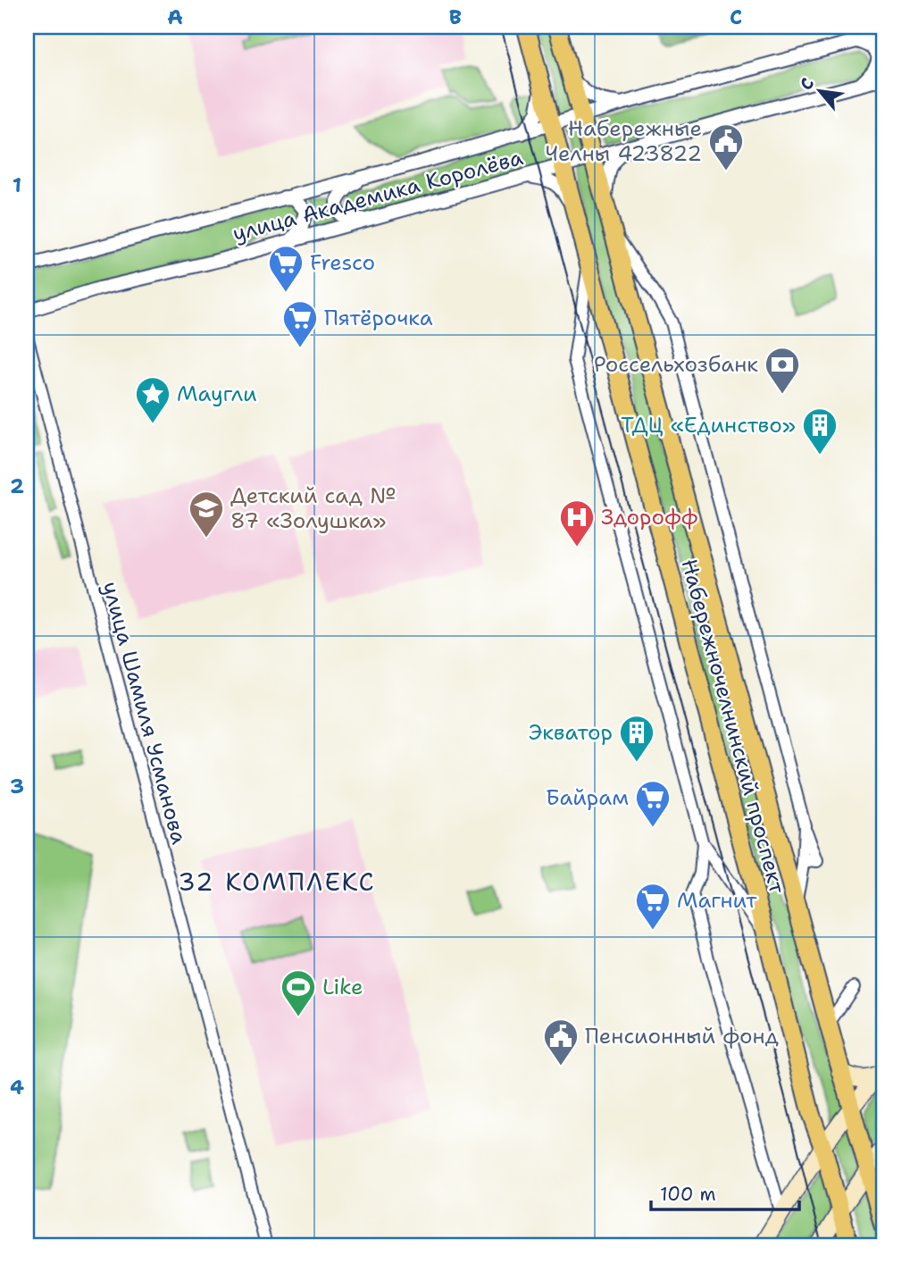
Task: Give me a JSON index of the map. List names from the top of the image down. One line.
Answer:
{"streets":{"main road":["Набережночелнинский проспект"],"street":["улица Академика Королёва","улица Шамиля Усманова"]},"crossings":[["улица Академика Королёва","Набережночелнинский проспект"]],"districts":["32 КОМПЛЕКС"],"places":{"public building":["Набережные Челны 423822","Пенсионный фонд"],"supermarket":["Fresco","Пятёрочка","Байрам","Магнит"],"bank":["Россельхозбанк"],"place":["Маугли"],"building":["ТДЦ «Единство»","Экватор"],"school or university":["Детский сад № 87 «Золушка»"],"hospital":["Здорофф"],"sports":["Like"]},"scale_bar":"100 m","north":"top left","grid":{"columns":["A","B","C"],"rows":["1","2","3","4"]}}
